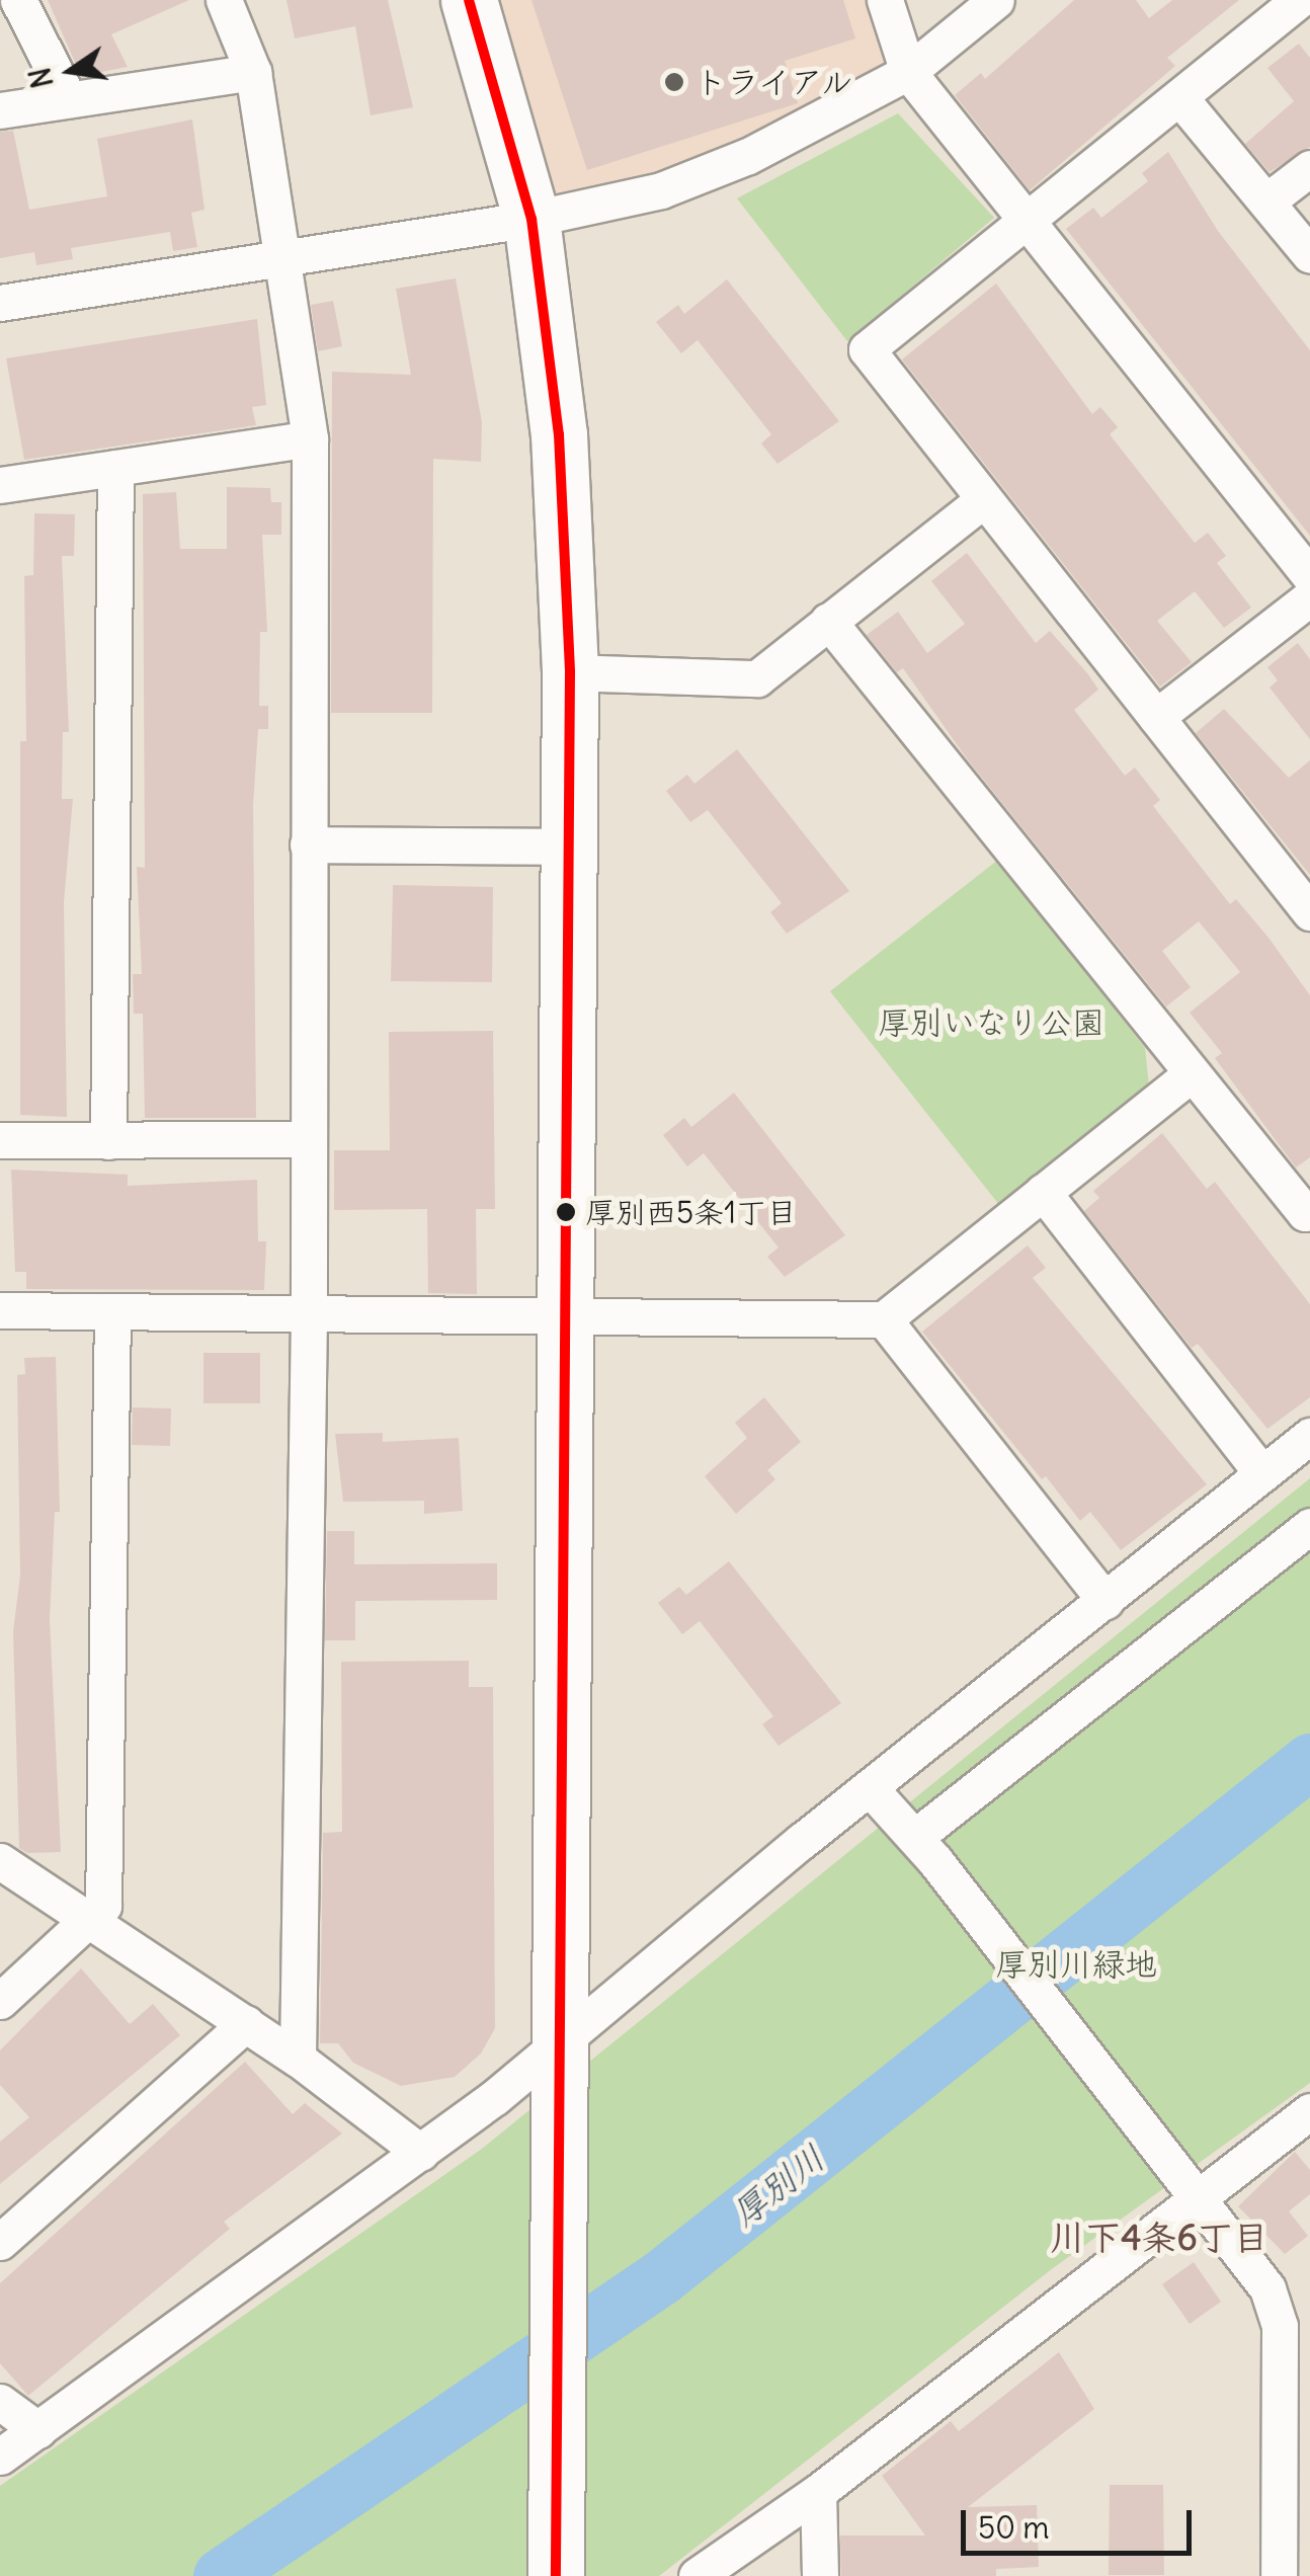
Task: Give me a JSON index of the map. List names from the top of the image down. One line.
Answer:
{"districts":["川下4条6丁目"],"water":["厚別川"],"parks":["厚別いなり公園","厚別川緑地"],"places":["トライアル","厚別西5条1丁目"],"scale_bar":"50 m","north":"left"}
